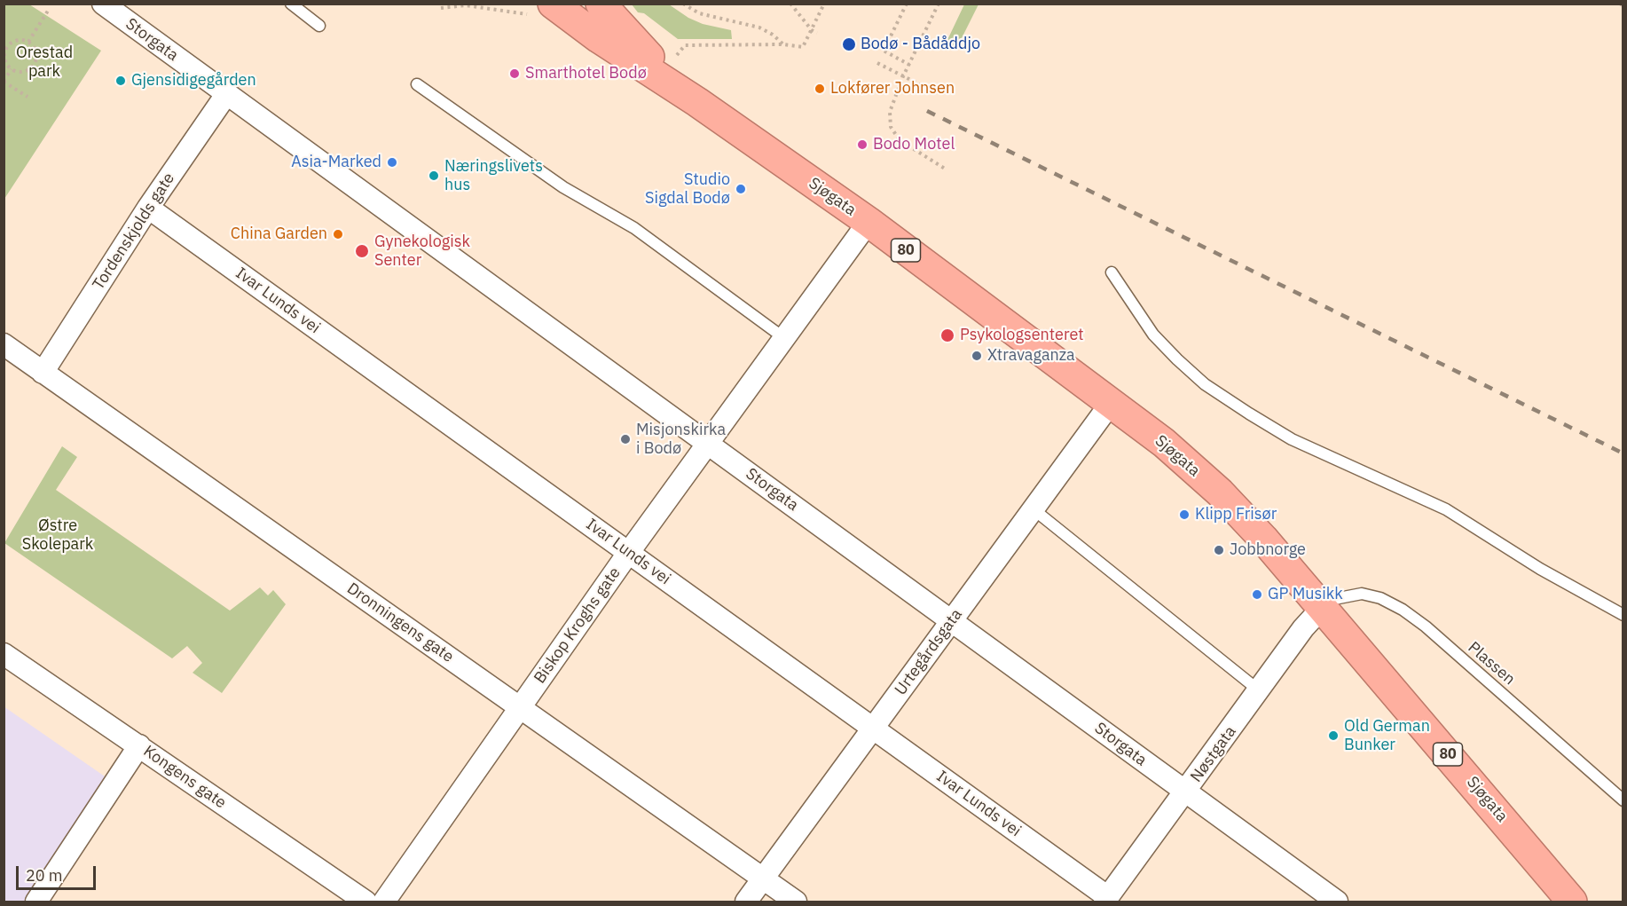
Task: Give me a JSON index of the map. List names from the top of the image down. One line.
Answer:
{"streets":{"highway":["Sjøgata","80"],"street":["Storgata","Tordenskjolds gate","Ivar Lunds vei","Dronningens gate","Biskop Kroghs gate","Urtegårdsgata","Nøstgata","Kongens gate"],"lane":["Plassen"]},"crossings":[["Storgata","Tordenskjolds gate"],["Storgata","Biskop Kroghs gate"],["Storgata","Urtegårdsgata"],["Storgata","Nøstgata"],["Sjøgata","Biskop Kroghs gate"],["Sjøgata","Urtegårdsgata"],["Sjøgata","Plassen"],["Sjøgata","Nøstgata"],["Tordenskjolds gate","Ivar Lunds vei"],["Tordenskjolds gate","Dronningens gate"],["Ivar Lunds vei","Biskop Kroghs gate"],["Ivar Lunds vei","Urtegårdsgata"],["Ivar Lunds vei","Nøstgata"],["Dronningens gate","Biskop Kroghs gate"],["Dronningens gate","Urtegårdsgata"],["Plassen","Nøstgata"]],"parks":["Orestad park","Østre Skolepark"],"places":["Bodø - Bådåddjo","Smarthotel Bodø","Gjensidigegården","Lokfører Johnsen","Bodo Motel","Asia-Marked","Næringslivets hus","Studio Sigdal Bodø","China Garden","Gynekologisk Senter","Psykologsenteret","Xtravaganza","Misjonskirka i Bodø","Klipp Frisør","Jobbnorge","GP Musikk","Old German Bunker"],"scale_bar":"20 m"}
